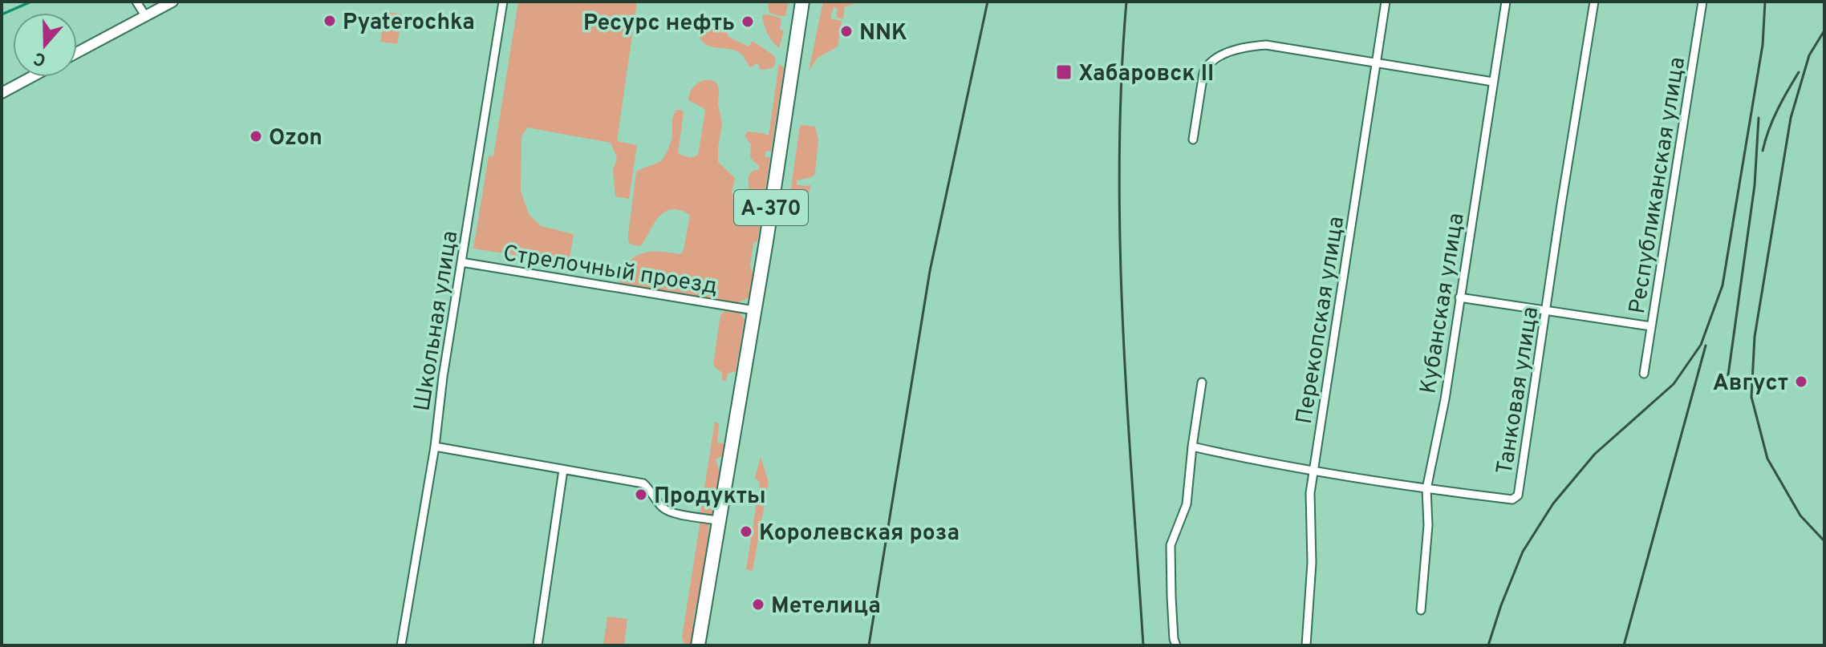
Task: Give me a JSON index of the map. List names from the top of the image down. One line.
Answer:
{"streets":{"highway":["А-370"],"street":["Республиканская улица","Стрелочный проезд","Кубанская улица","Перекопская улица","Школьная улица","Танковая улица"]},"crossings":[["А-370","Стрелочный проезд"],["Стрелочный проезд","Школьная улица"],["Кубанская улица","Танковая улица"],["Перекопская улица","Танковая улица"]],"places":{"other":["Pyaterochka","Ресурс нефть","NNK","Ozon","Август","Продукты","Королевская роза","Метелица"],"transit":["Хабаровск II"]},"north":"bottom"}
